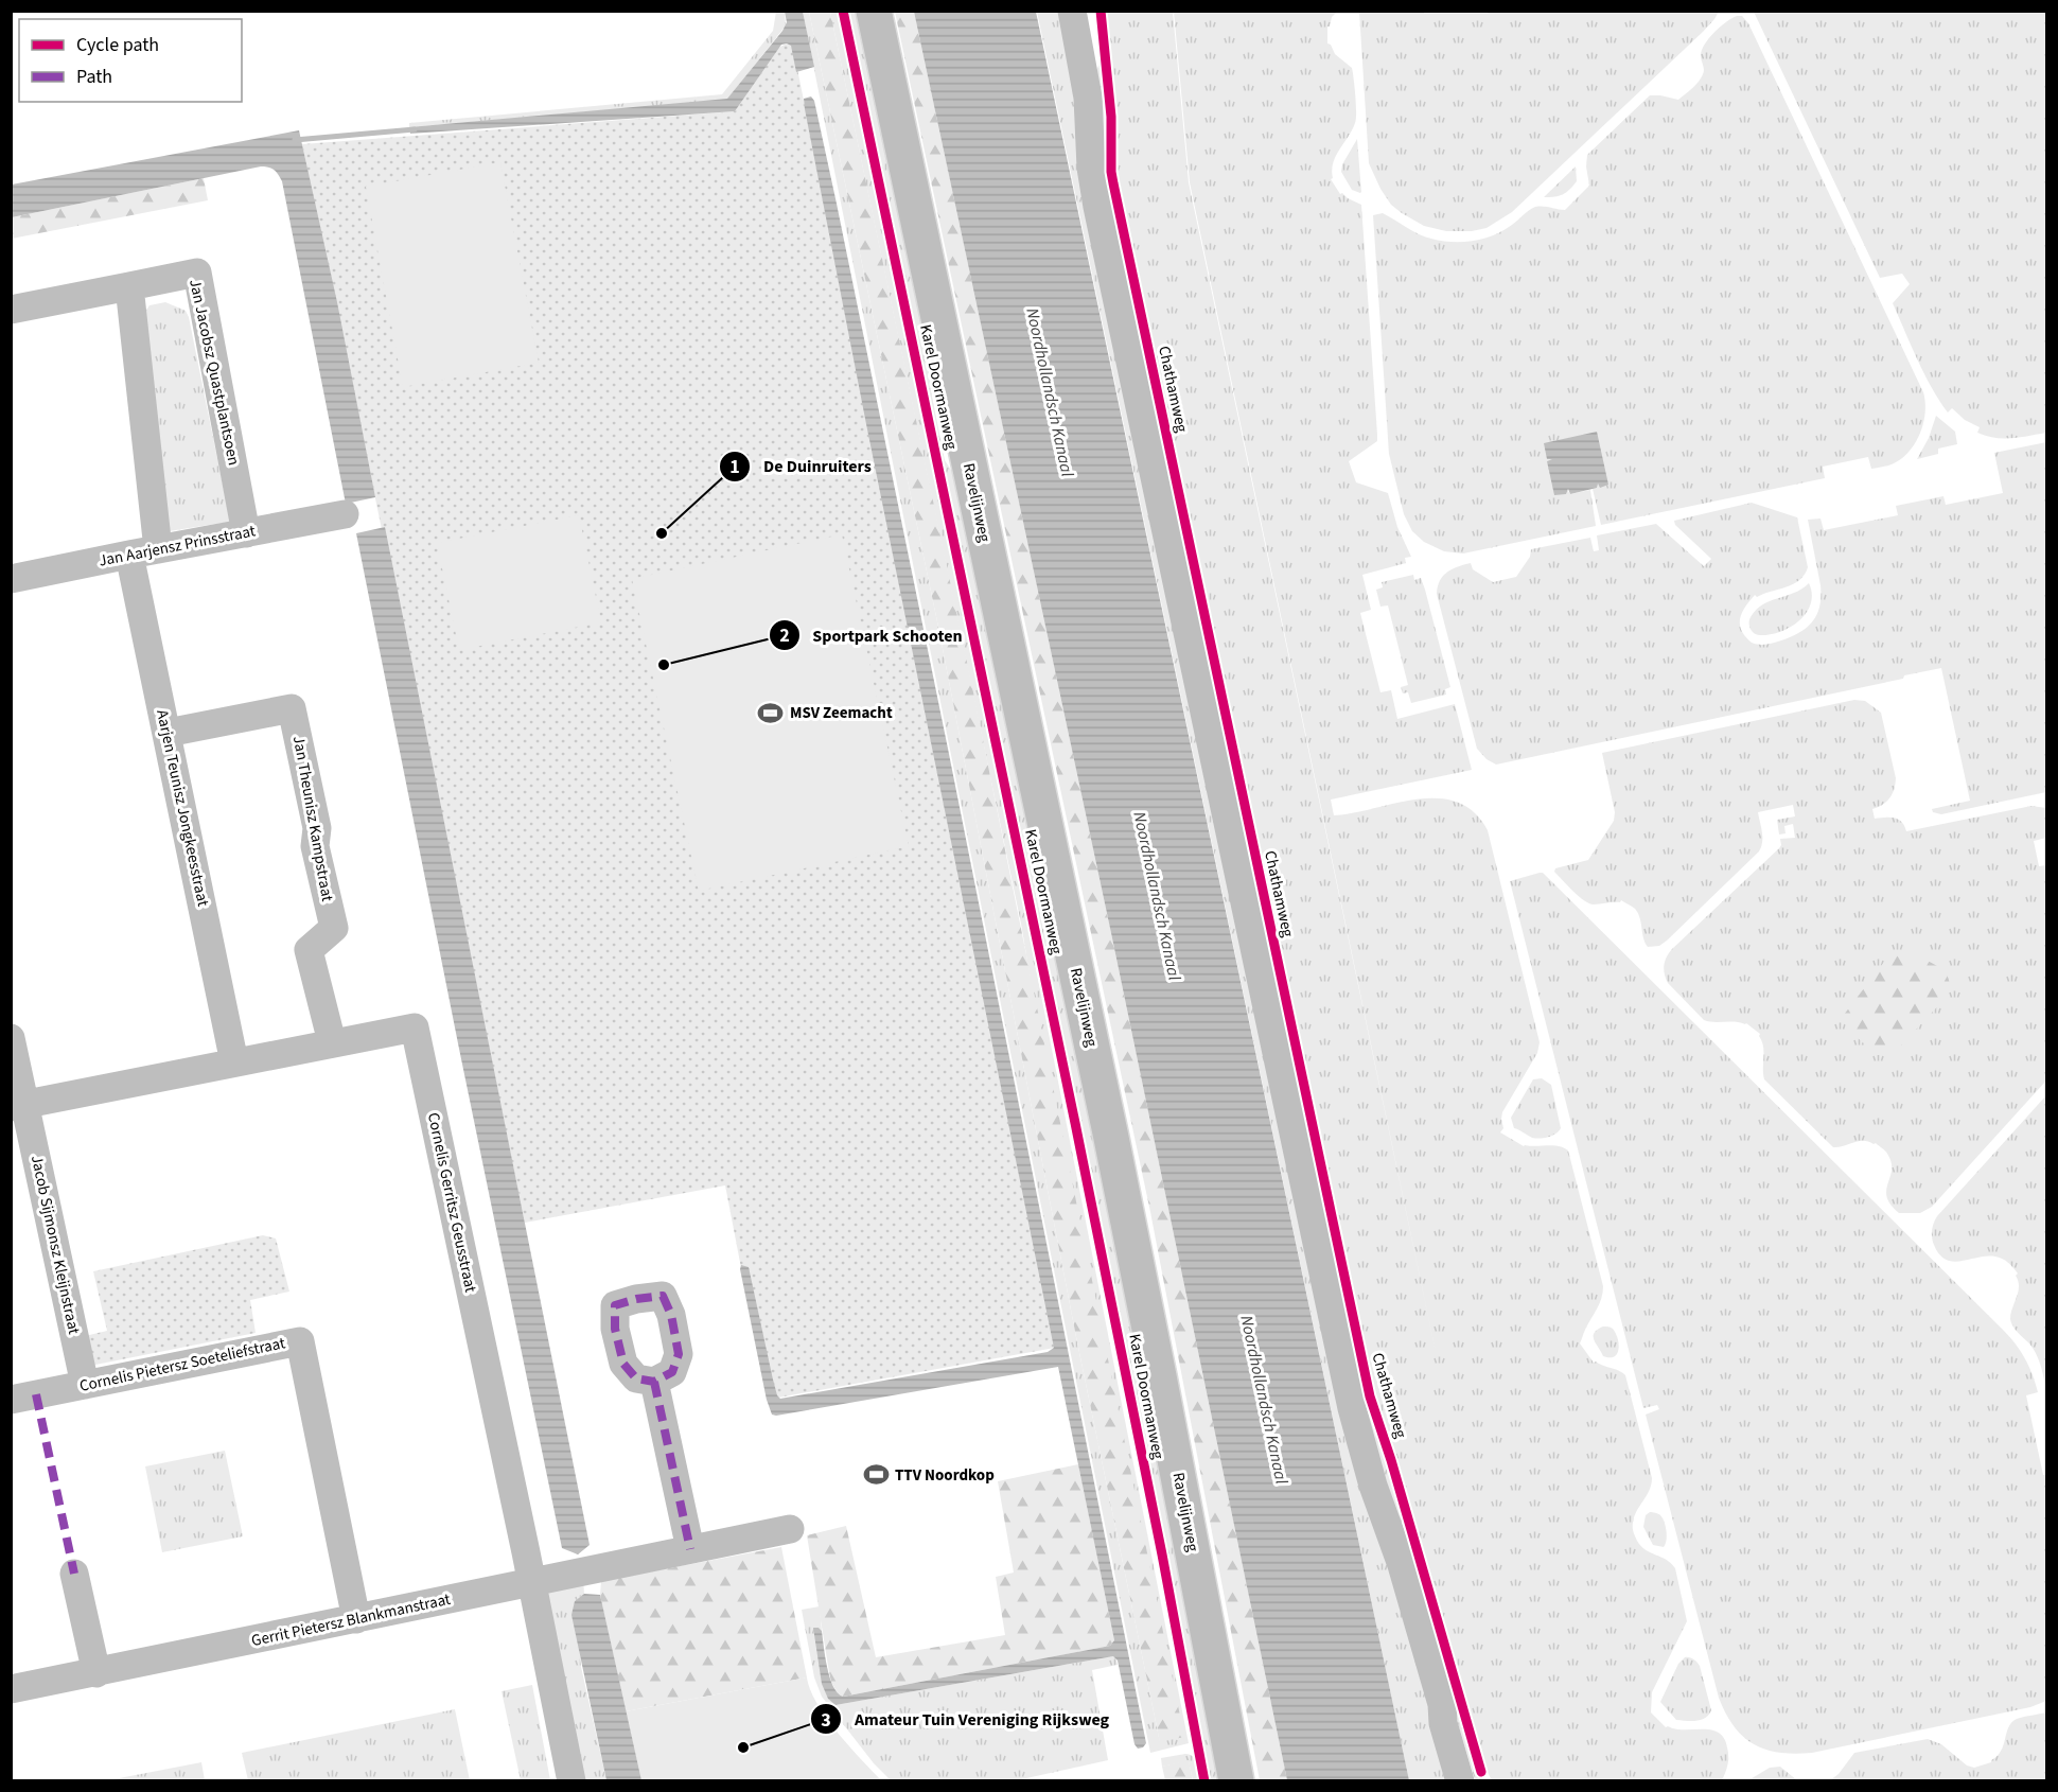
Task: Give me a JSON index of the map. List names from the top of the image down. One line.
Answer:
{"streets":{"main road":["Ravelijnweg"],"street":["Jan Jacobsz Quastplantsoen","Jan Aarjensz Prinsstraat","Aarjen Teunisz Jongkeesstraat","Jan Theunisz Kampstraat","Cornelis Gerritsz Geusstraat","Jacob Sijmonsz Kleijnstraat","Cornelis Pietersz Soeteliefstraat","Gerrit Pietersz Blankmanstraat"],"cycle path":["Karel Doormanweg","Chathamweg"]},"crossings":[["Jan Jacobsz Quastplantsoen","Jan Aarjensz Prinsstraat"],["Jan Aarjensz Prinsstraat","Aarjen Teunisz Jongkeesstraat"],["Aarjen Teunisz Jongkeesstraat","Jan Theunisz Kampstraat"],["Aarjen Teunisz Jongkeesstraat","Cornelis Gerritsz Geusstraat"],["Jan Theunisz Kampstraat","Cornelis Gerritsz Geusstraat"],["Cornelis Gerritsz Geusstraat","Jacob Sijmonsz Kleijnstraat"],["Cornelis Gerritsz Geusstraat","Gerrit Pietersz Blankmanstraat"],["Jacob Sijmonsz Kleijnstraat","Cornelis Pietersz Soeteliefstraat"],["Cornelis Pietersz Soeteliefstraat","Gerrit Pietersz Blankmanstraat"]],"water":["Noordhollandsch Kanaal"],"places":{"other":["De Duinruiters","Sportpark Schooten","Amateur Tuin Vereniging Rijksweg"],"sports":["MSV Zeemacht","TTV Noordkop"]},"legend":["Cycle path","Path"]}
